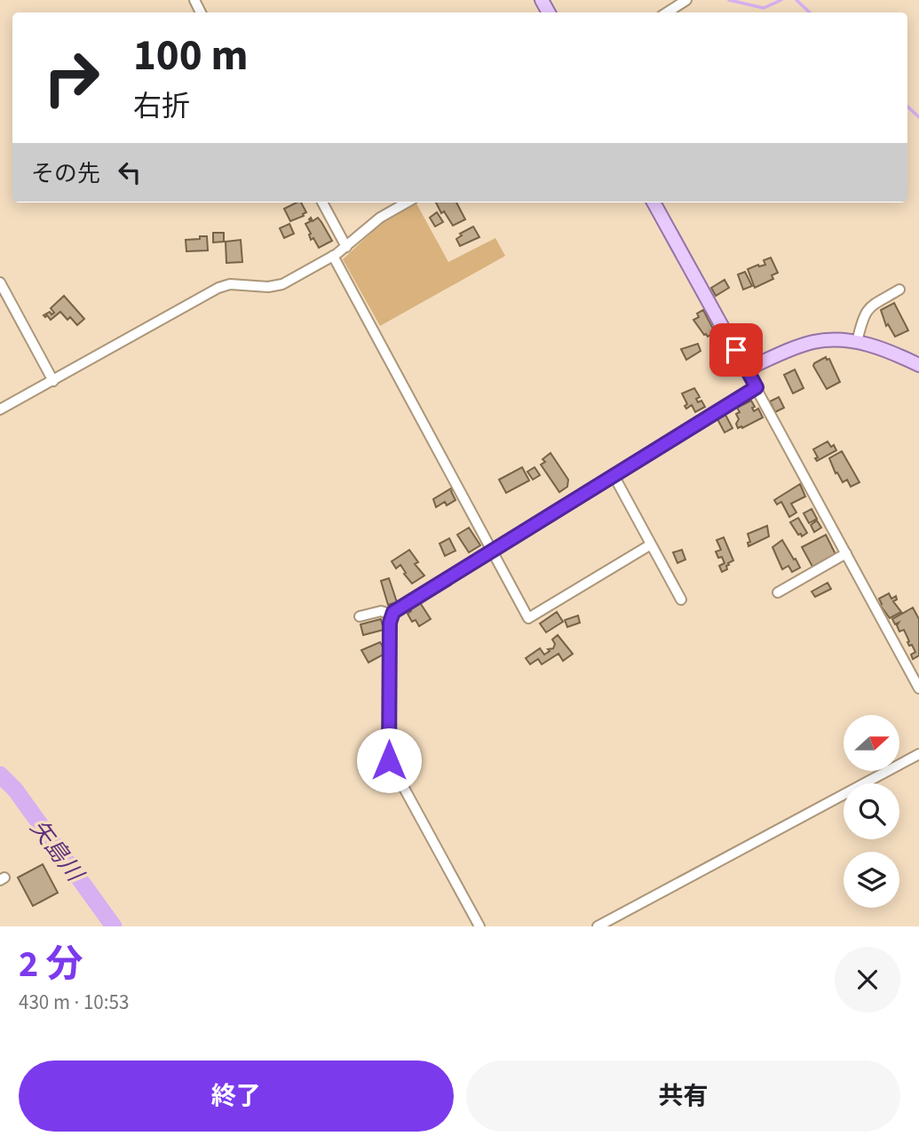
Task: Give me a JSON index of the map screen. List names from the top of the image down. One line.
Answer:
{"water":["矢島川"],"north":"right","page":{"turn":["100 m","右折"],"then":"その先","heading":["2 分","430 m · 10:53"],"buttons":["終了","共有"]}}
